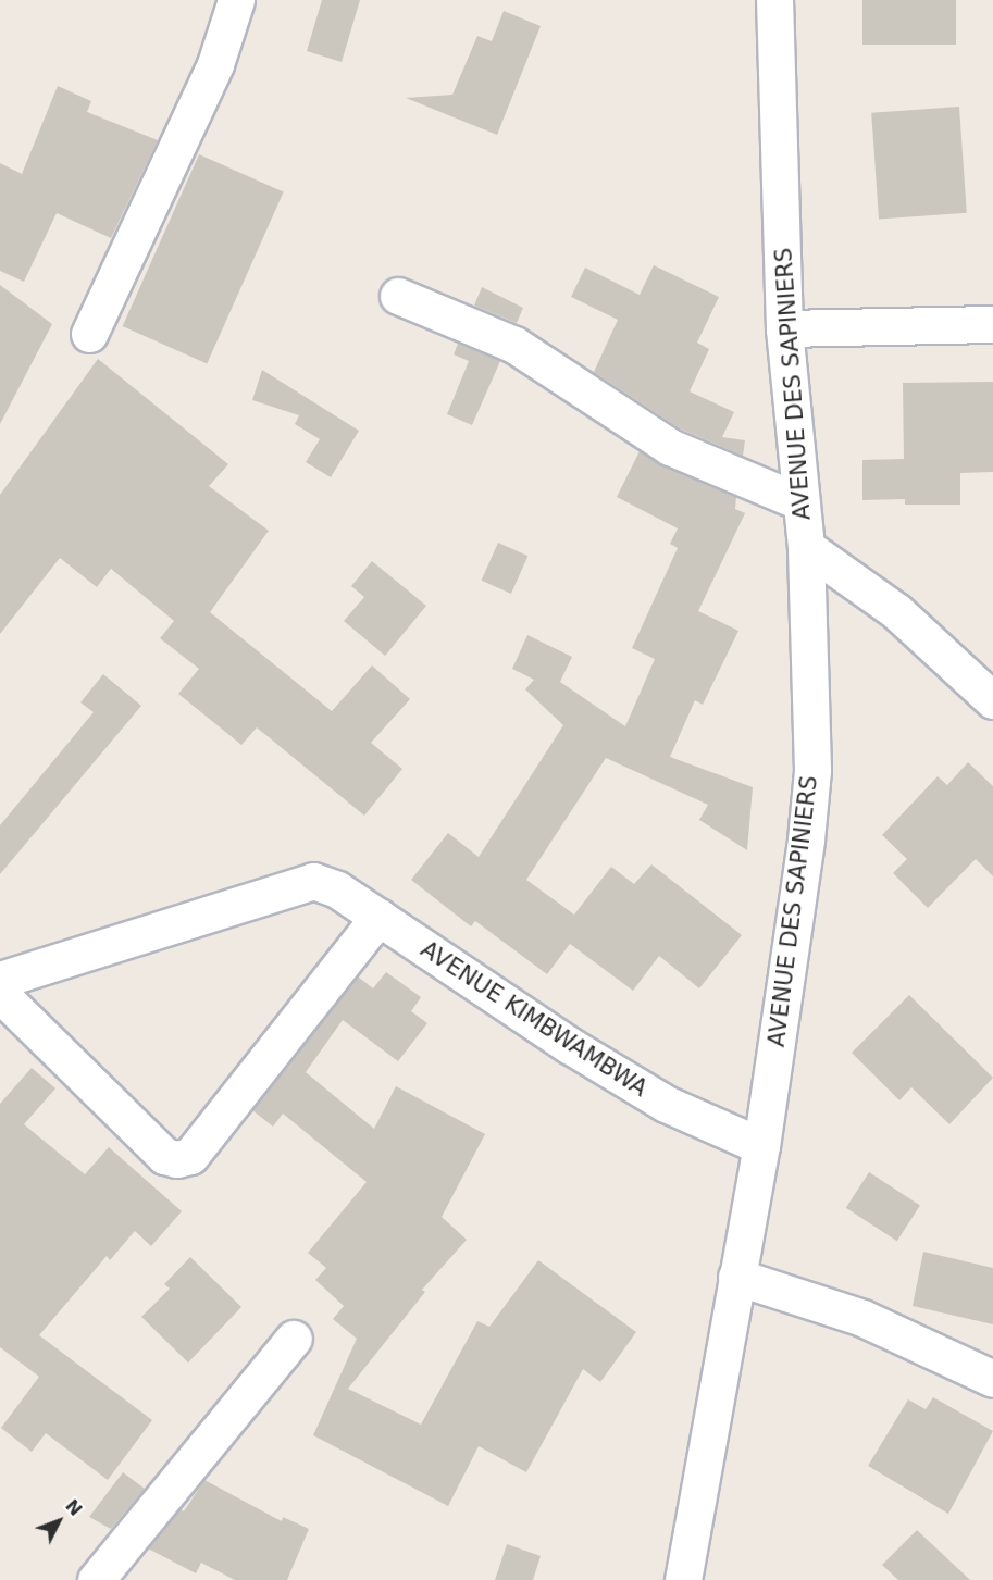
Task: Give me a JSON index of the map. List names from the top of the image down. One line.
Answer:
{"streets":{"street":["AVENUE DES SAPINIERS","AVENUE KIMBWAMBWA"]},"crossings":[["AVENUE DES SAPINIERS","AVENUE KIMBWAMBWA"]],"north":"top right"}
